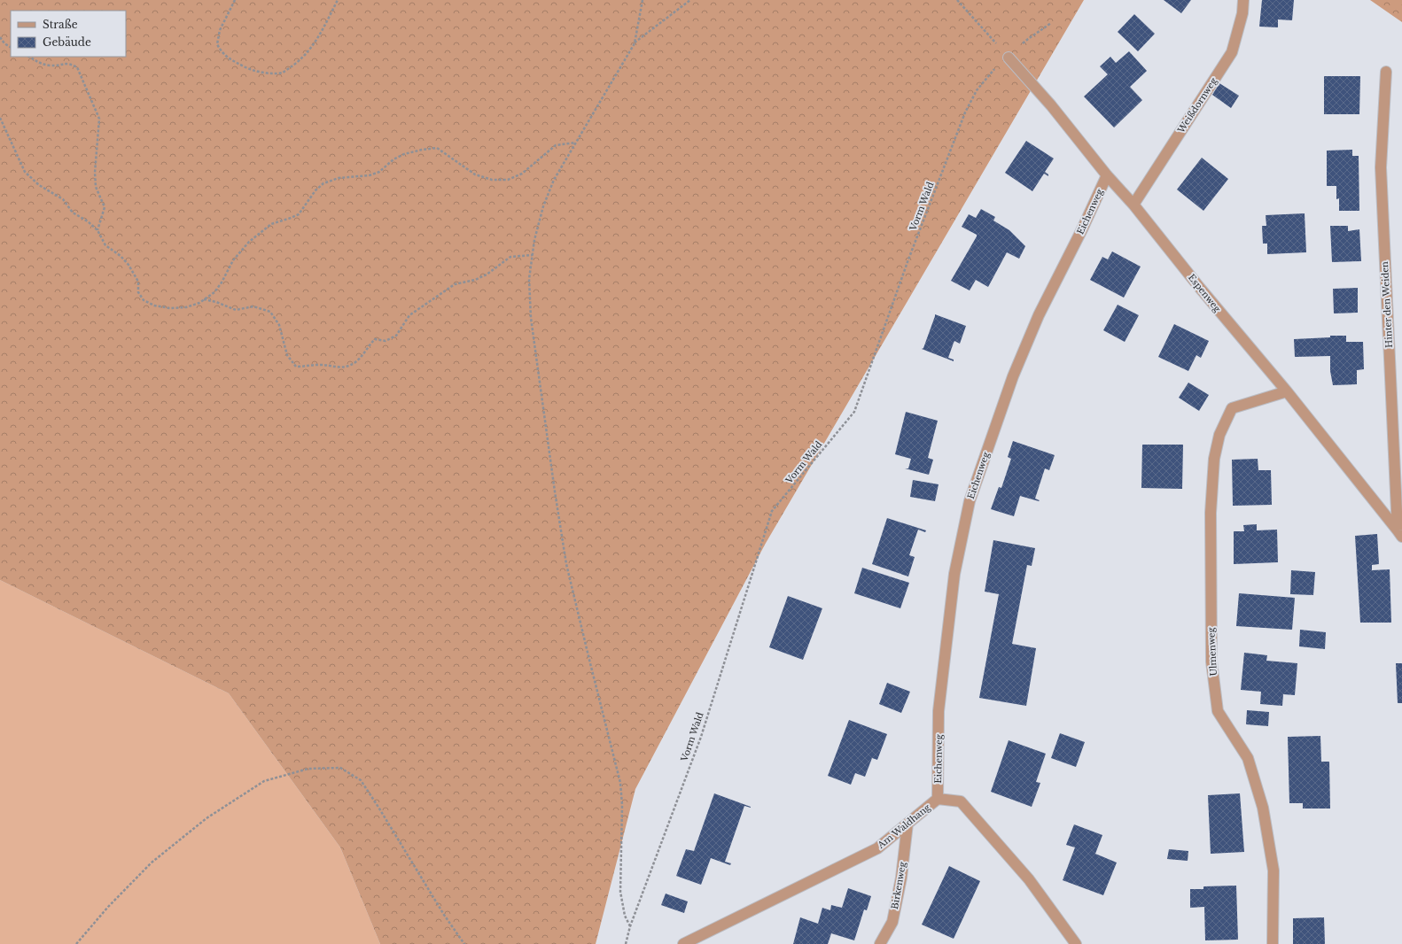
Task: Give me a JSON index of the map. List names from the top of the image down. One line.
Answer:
{"streets":{"street":["Weißdornweg","Eichenweg","Espenweg","Hinter den Weiden","Ulmenweg","Am Waldhang","Birkenweg"],"path":["Vorm Wald"]},"crossings":[["Weißdornweg","Espenweg"],["Vorm Wald","Espenweg"],["Eichenweg","Espenweg"],["Eichenweg","Am Waldhang"],["Espenweg","Hinter den Weiden"],["Espenweg","Ulmenweg"],["Am Waldhang","Birkenweg"]],"legend":["Straße","Gebäude"]}
